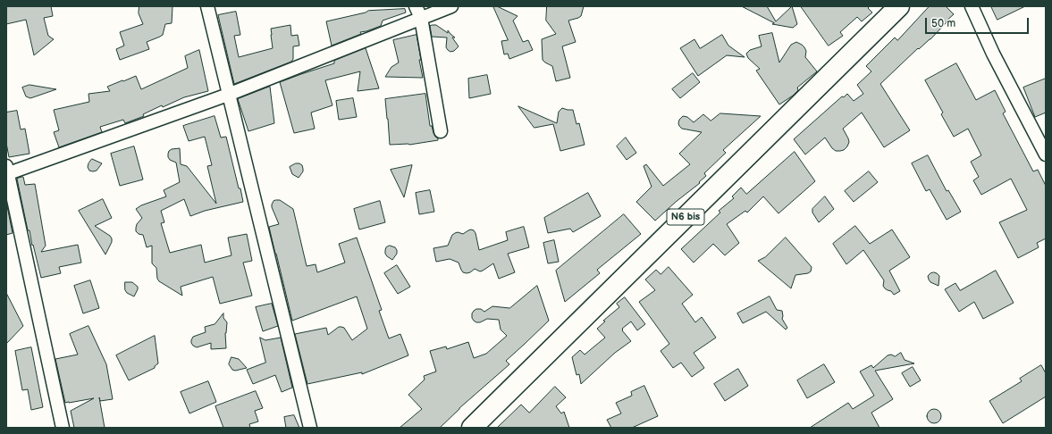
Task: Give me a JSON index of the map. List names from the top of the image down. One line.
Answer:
{"streets":{"highway":["N6 bis"]},"scale_bar":"50 m"}
